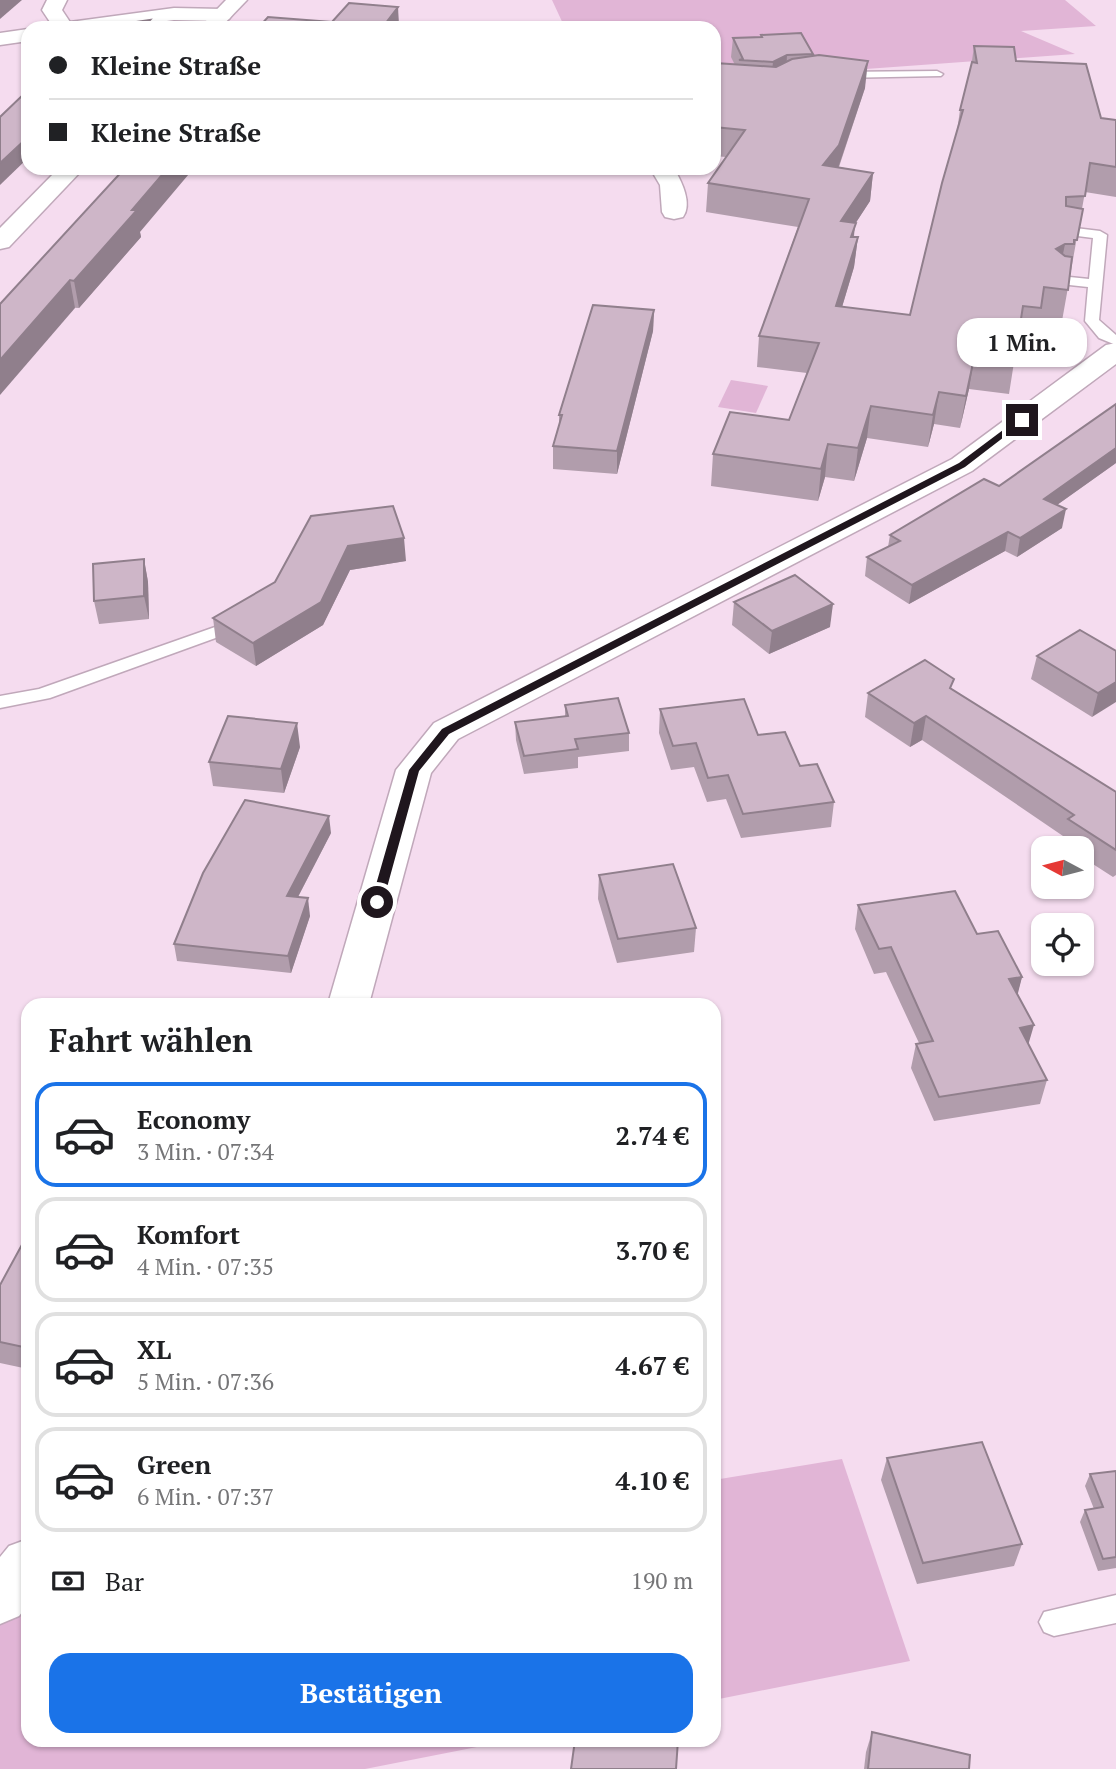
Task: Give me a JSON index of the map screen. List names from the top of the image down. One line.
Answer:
{"north":"left","page":{"banner":["Kleine Straße","Kleine Straße"],"bubble":"1 Min.","heading":"Fahrt wählen","list":[{"name":"Economy","note":"3 Min. · 07:34","value":"2.74 €"},{"name":"Komfort","note":"4 Min. · 07:35","value":"3.70 €"},{"name":"XL","note":"5 Min. · 07:36","value":"4.67 €"},{"name":"Green","note":"6 Min. · 07:37","value":"4.10 €"}],"pay":["Bar","190 m"],"buttons":"Bestätigen"}}
